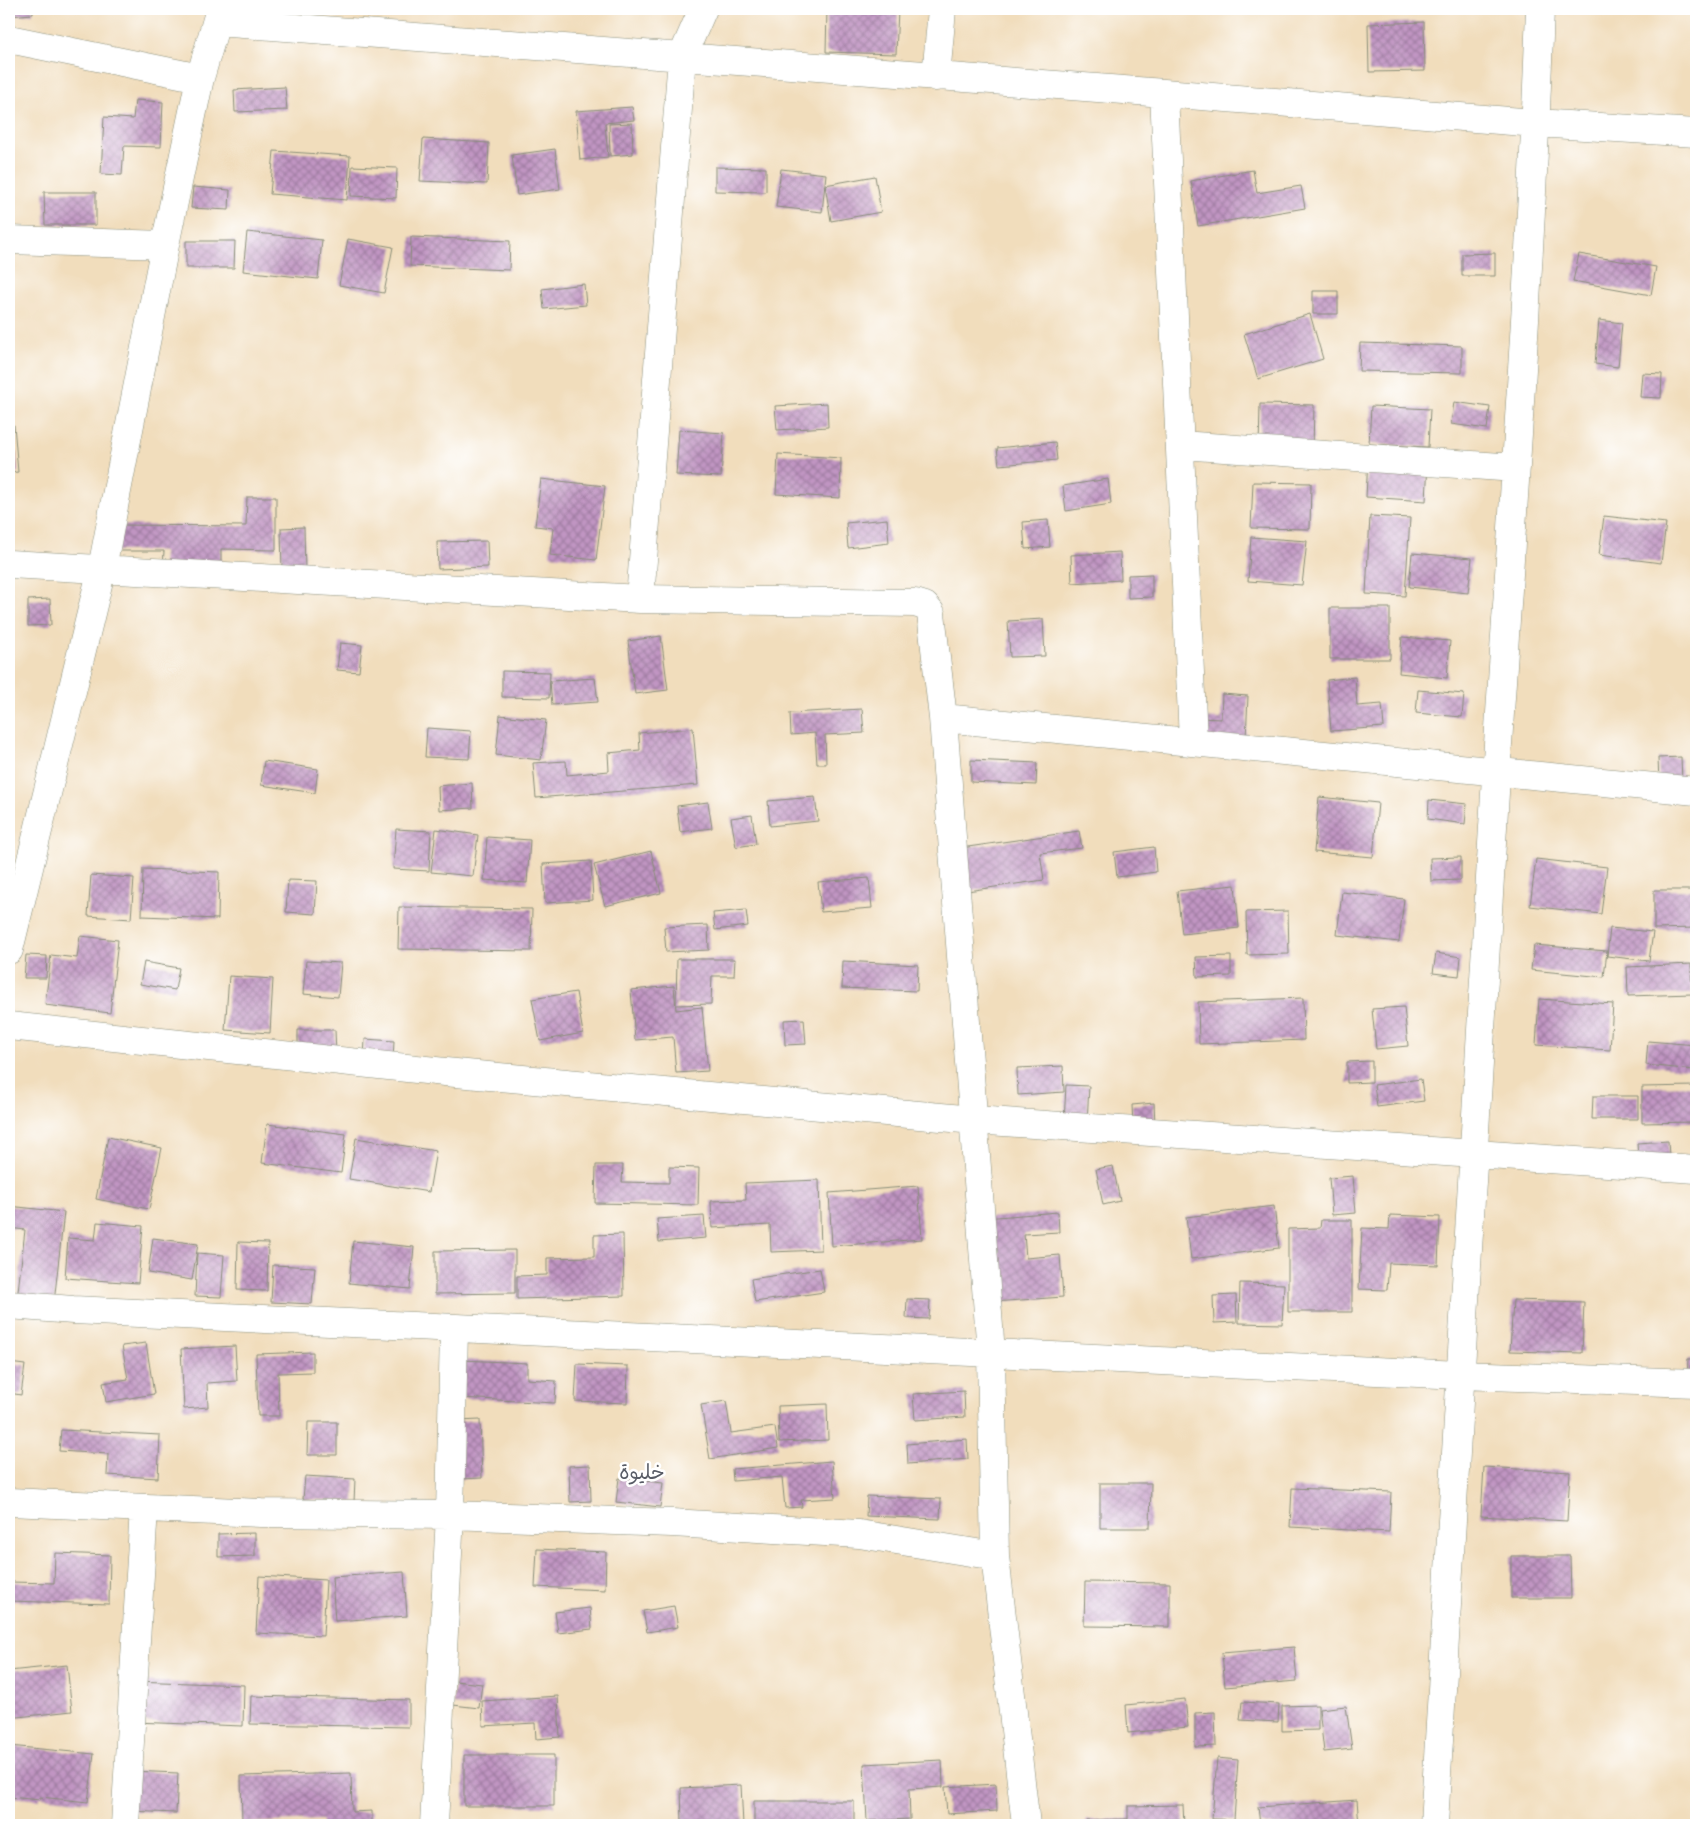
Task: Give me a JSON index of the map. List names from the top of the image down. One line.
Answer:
{"districts":["خليوة"]}
